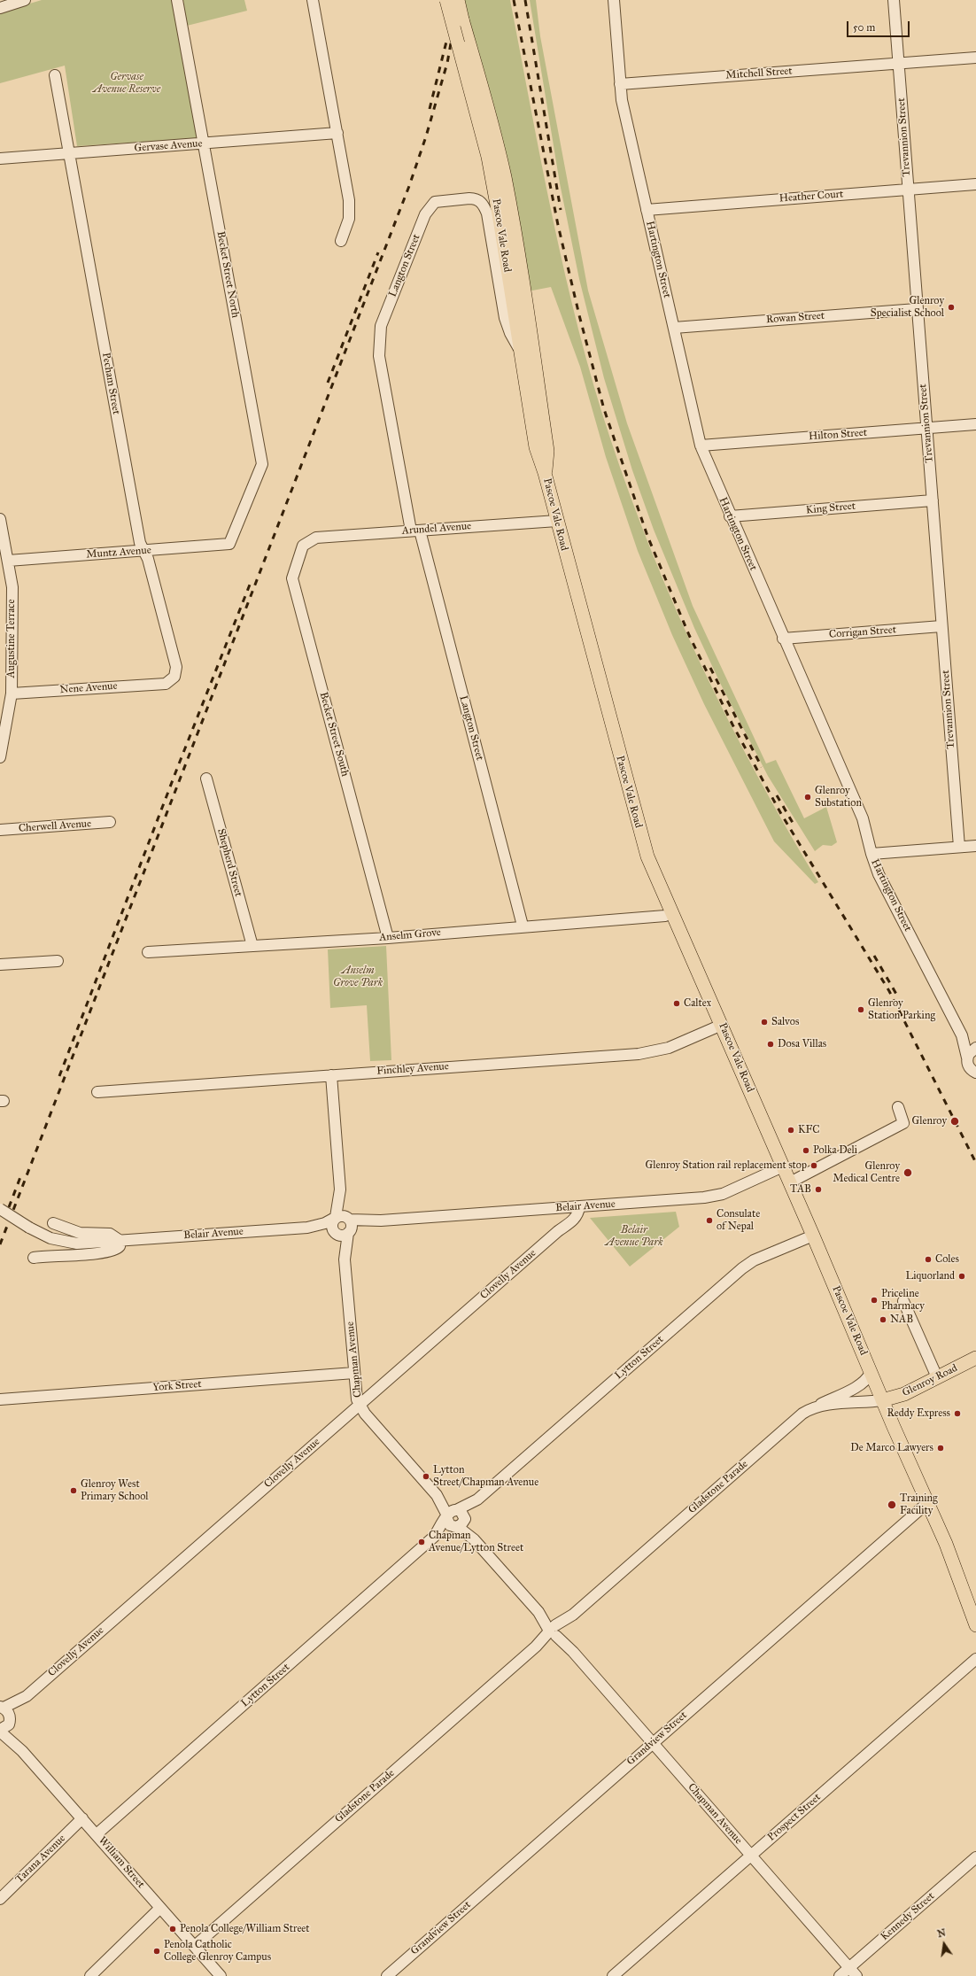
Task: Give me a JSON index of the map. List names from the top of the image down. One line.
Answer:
{"streets":{"main road":["Pascoe Vale Road","Glenroy Road"],"street":["Mitchell Street","Trevannion Street","Gervase Avenue","Heather Court","Hartington Street","Langton Street","Becket Street North","Rowan Street","Pecham Street","Hilton Street","King Street","Arundel Avenue","Muntz Avenue","Corrigan Street","Augustine Terrace","Nene Avenue","Becket Street South","Cherwell Avenue","Shepherd Street","Anselm Grove","Finchley Avenue","Belair Avenue","Clovelly Avenue","Lytton Street","Chapman Avenue","York Street","Gladstone Parade","Grandview Street","Prospect Street","Tarana Avenue","William Street","Kennedy Street"]},"crossings":[["Mitchell Street","Trevannion Street"],["Mitchell Street","Hartington Street"],["Trevannion Street","Heather Court"],["Trevannion Street","Rowan Street"],["Trevannion Street","Hilton Street"],["Trevannion Street","King Street"],["Trevannion Street","Corrigan Street"],["Gervase Avenue","Becket Street North"],["Gervase Avenue","Pecham Street"],["Heather Court","Hartington Street"],["Pascoe Vale Road","Langton Street"],["Pascoe Vale Road","Arundel Avenue"],["Pascoe Vale Road","Anselm Grove"],["Pascoe Vale Road","Finchley Avenue"],["Pascoe Vale Road","Belair Avenue"],["Pascoe Vale Road","Lytton Street"],["Pascoe Vale Road","Glenroy Road"],["Pascoe Vale Road","Gladstone Parade"],["Pascoe Vale Road","Grandview Street"],["Hartington Street","Rowan Street"],["Hartington Street","Hilton Street"],["Hartington Street","King Street"],["Hartington Street","Corrigan Street"],["Langton Street","Arundel Avenue"],["Langton Street","Anselm Grove"],["Becket Street North","Muntz Avenue"],["Pecham Street","Muntz Avenue"],["Pecham Street","Nene Avenue"],["Arundel Avenue","Becket Street South"],["Muntz Avenue","Augustine Terrace"],["Augustine Terrace","Nene Avenue"],["Becket Street South","Anselm Grove"],["Shepherd Street","Anselm Grove"],["Belair Avenue","Clovelly Avenue"],["Belair Avenue","Chapman Avenue"],["Clovelly Avenue","Chapman Avenue"],["Clovelly Avenue","William Street"],["Lytton Street","Chapman Avenue"],["Lytton Street","William Street"],["Chapman Avenue","York Street"],["Chapman Avenue","Gladstone Parade"],["Chapman Avenue","Grandview Street"],["Chapman Avenue","Prospect Street"],["Chapman Avenue","Kennedy Street"],["Glenroy Road","Gladstone Parade"],["Gladstone Parade","William Street"],["Tarana Avenue","William Street"]],"parks":["Gervase Avenue Reserve","Anselm Grove Park","Belair Avenue Park"],"places":["Glenroy Specialist School","Glenroy Substation","Caltex","Glenroy Station Parking","Salvos","Dosa Villas","Glenroy","KFC","Polka Deli","Glenroy Station rail replacement stop","Glenroy Medical Centre","TAB","Consulate of Nepal","Coles","Liquorland","Priceline Pharmacy","NAB","Reddy Express","De Marco Lawyers","Lytton Street/Chapman Avenue","Glenroy West Primary School","Training Facility","Chapman Avenue/Lytton Street","Penola College/William Street","Penola Catholic College Glenroy Campus"],"scale_bar":"50 m","north":"top"}
